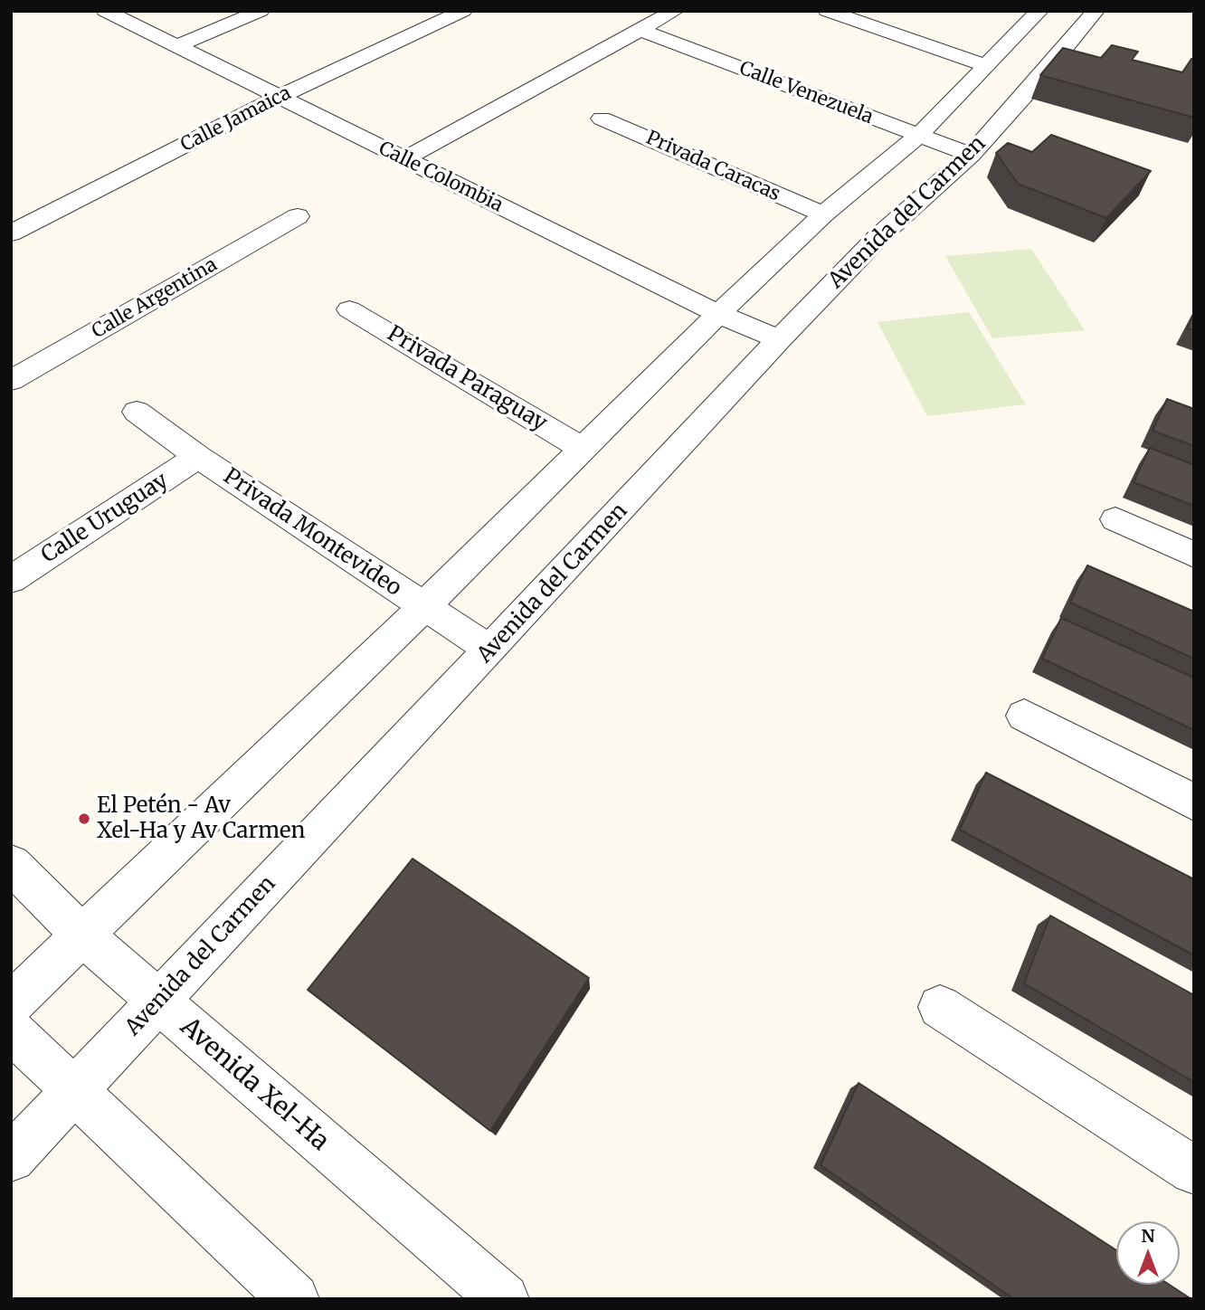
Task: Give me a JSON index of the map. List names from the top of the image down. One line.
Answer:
{"streets":{"street":["Calle Venezuela","Calle Jamaica","Privada Caracas","Calle Colombia","Avenida del Carmen","Calle Argentina","Privada Paraguay","Calle Uruguay","Privada Montevideo","Avenida Xel-Ha"]},"crossings":[["Calle Venezuela","Avenida del Carmen"],["Calle Jamaica","Calle Colombia"],["Calle Colombia","Avenida del Carmen"],["Avenida del Carmen","Privada Montevideo"],["Avenida del Carmen","Avenida Xel-Ha"],["Calle Uruguay","Privada Montevideo"]],"places":["El Petén - Av Xel-Ha y Av Carmen"],"north":"top"}
